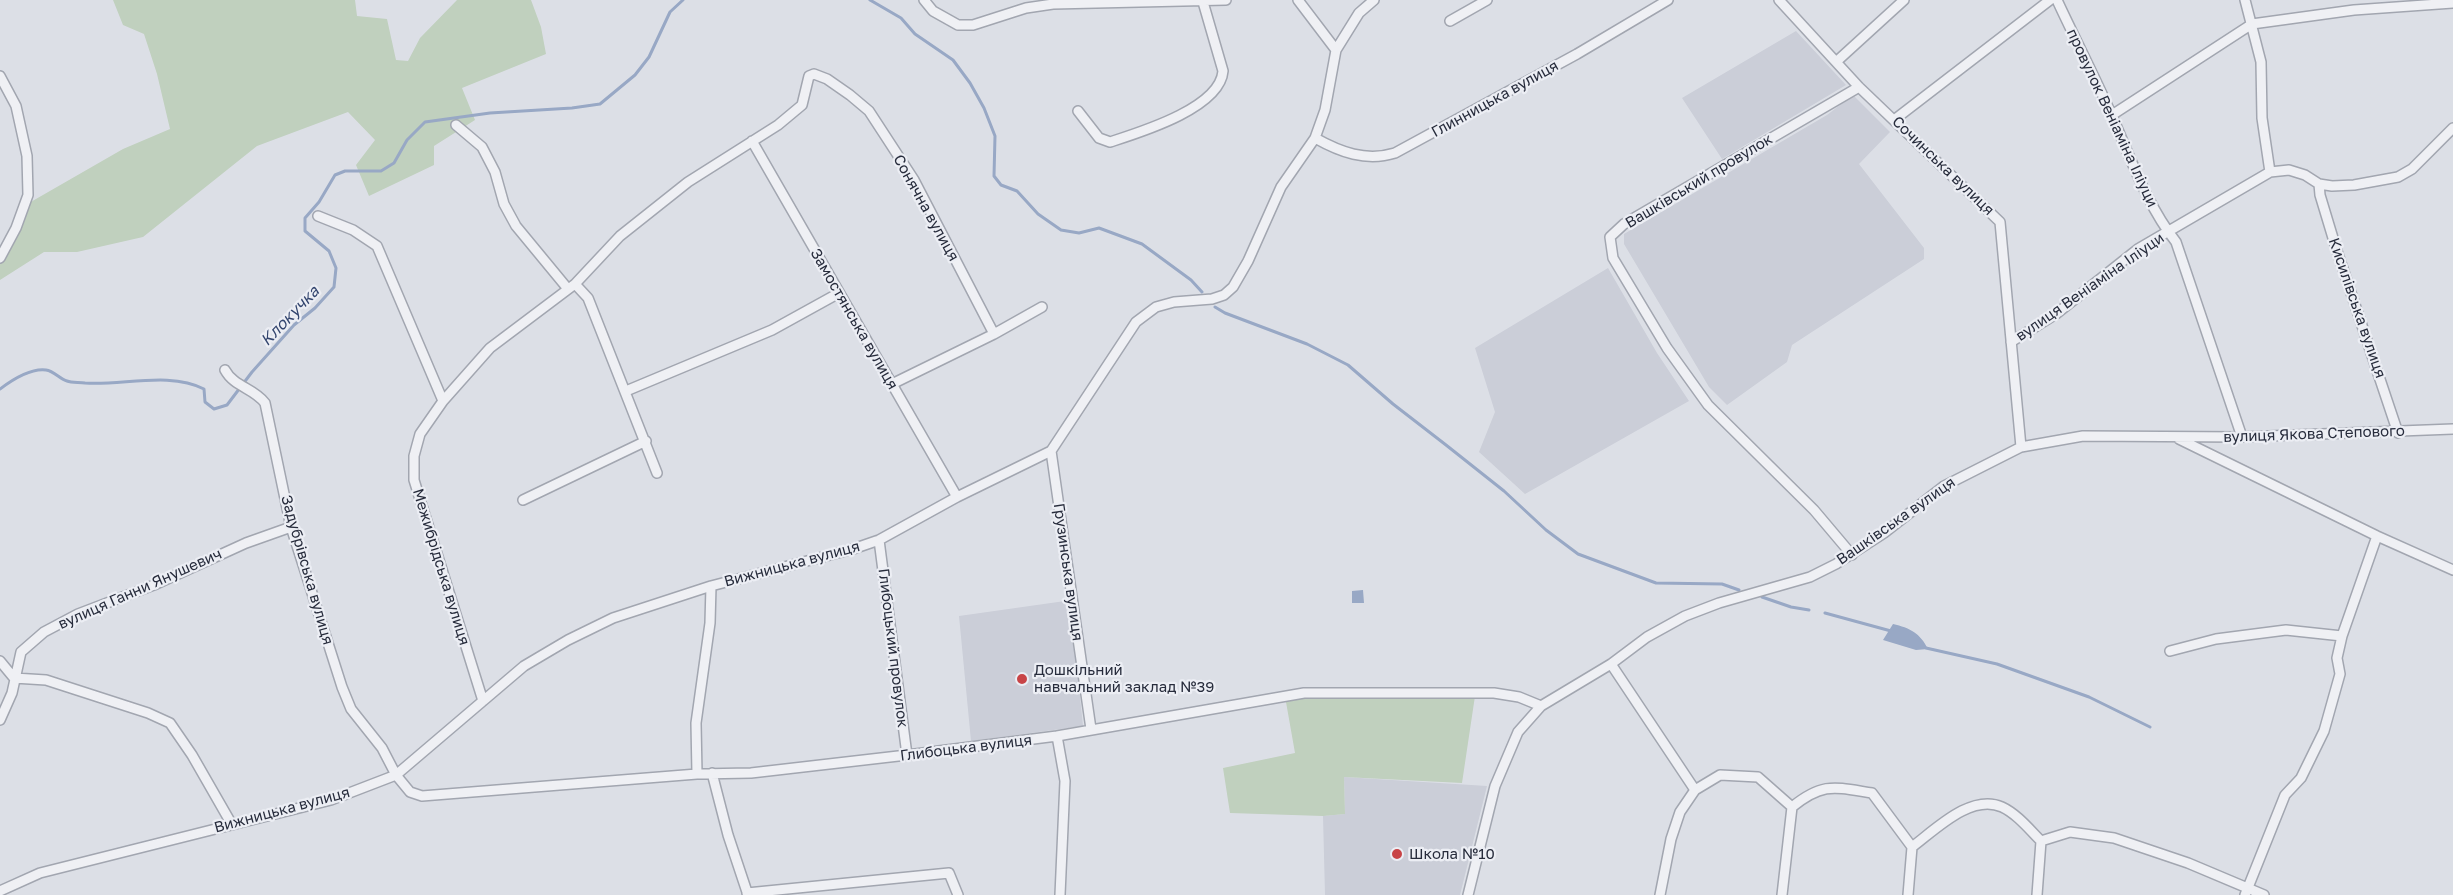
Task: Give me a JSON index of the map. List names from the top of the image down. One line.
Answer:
{"streets":{"street":["Глинницька вулиця","провулок Веніаміна Іліуци","Сочинська вулиця","Вашківський провулок","Сонячна вулиця","вулиця Веніаміна Іліуци","Кисилівська вулиця","Замостянська вулиця","вулиця Якова Степового","Вашківська вулиця","Вижницька вулиця","Межибрідська вулиця","Задубрівська вулиця","Грузинська вулиця","вулиця Ганни Янушевич","Глибоцький провулок","Глибоцька вулиця"]},"crossings":[["провулок Веніаміна Іліуци","вулиця Веніаміна Іліуци"],["провулок Веніаміна Іліуци","вулиця Якова Степового"],["Сочинська вулиця","Вашківський провулок"],["Сочинська вулиця","вулиця Веніаміна Іліуци"],["Сочинська вулиця","Вашківська вулиця"],["Вашківський провулок","Вашківська вулиця"],["Сонячна вулиця","Межибрідська вулиця"],["Кисилівська вулиця","вулиця Якова Степового"],["Замостянська вулиця","Вижницька вулиця"],["Замостянська вулиця","Межибрідська вулиця"],["вулиця Якова Степового","Вашківська вулиця"],["Вашківська вулиця","Глибоцька вулиця"],["Вижницька вулиця","Межибрідська вулиця"],["Вижницька вулиця","Задубрівська вулиця"],["Вижницька вулиця","Грузинська вулиця"],["Вижницька вулиця","Глибоцький провулок"],["Вижницька вулиця","Глибоцька вулиця"],["Задубрівська вулиця","вулиця Ганни Янушевич"],["Задубрівська вулиця","Глибоцька вулиця"],["Грузинська вулиця","Глибоцька вулиця"],["Глибоцький провулок","Глибоцька вулиця"]],"water":["Клокучка"],"places":["Дошкільний навчальний заклад №39","Школа №10"]}
